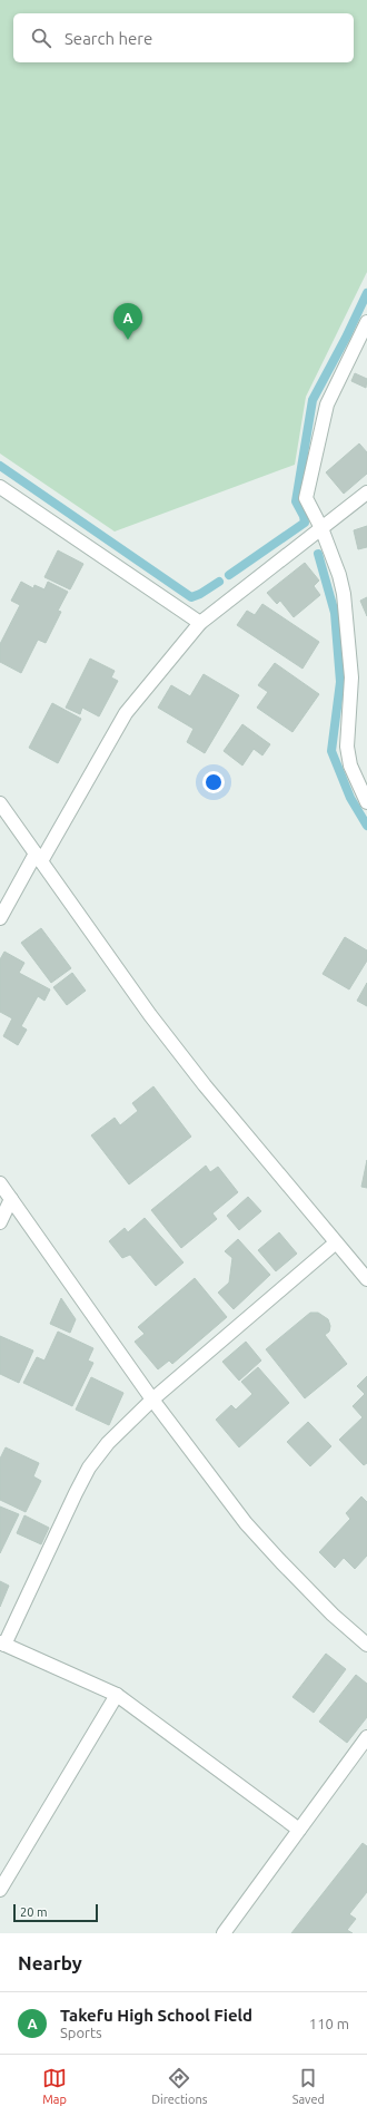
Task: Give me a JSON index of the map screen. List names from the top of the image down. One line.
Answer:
{"scale_bar":"20 m","page":{"search":"Search here","pins":"A","scale":"20 m","heading":"Nearby","list":[{"mark":"A","name":"Takefu High School Field","note":"Sports","value":"110 m"}],"nav":["Map","Directions","Saved"]}}
